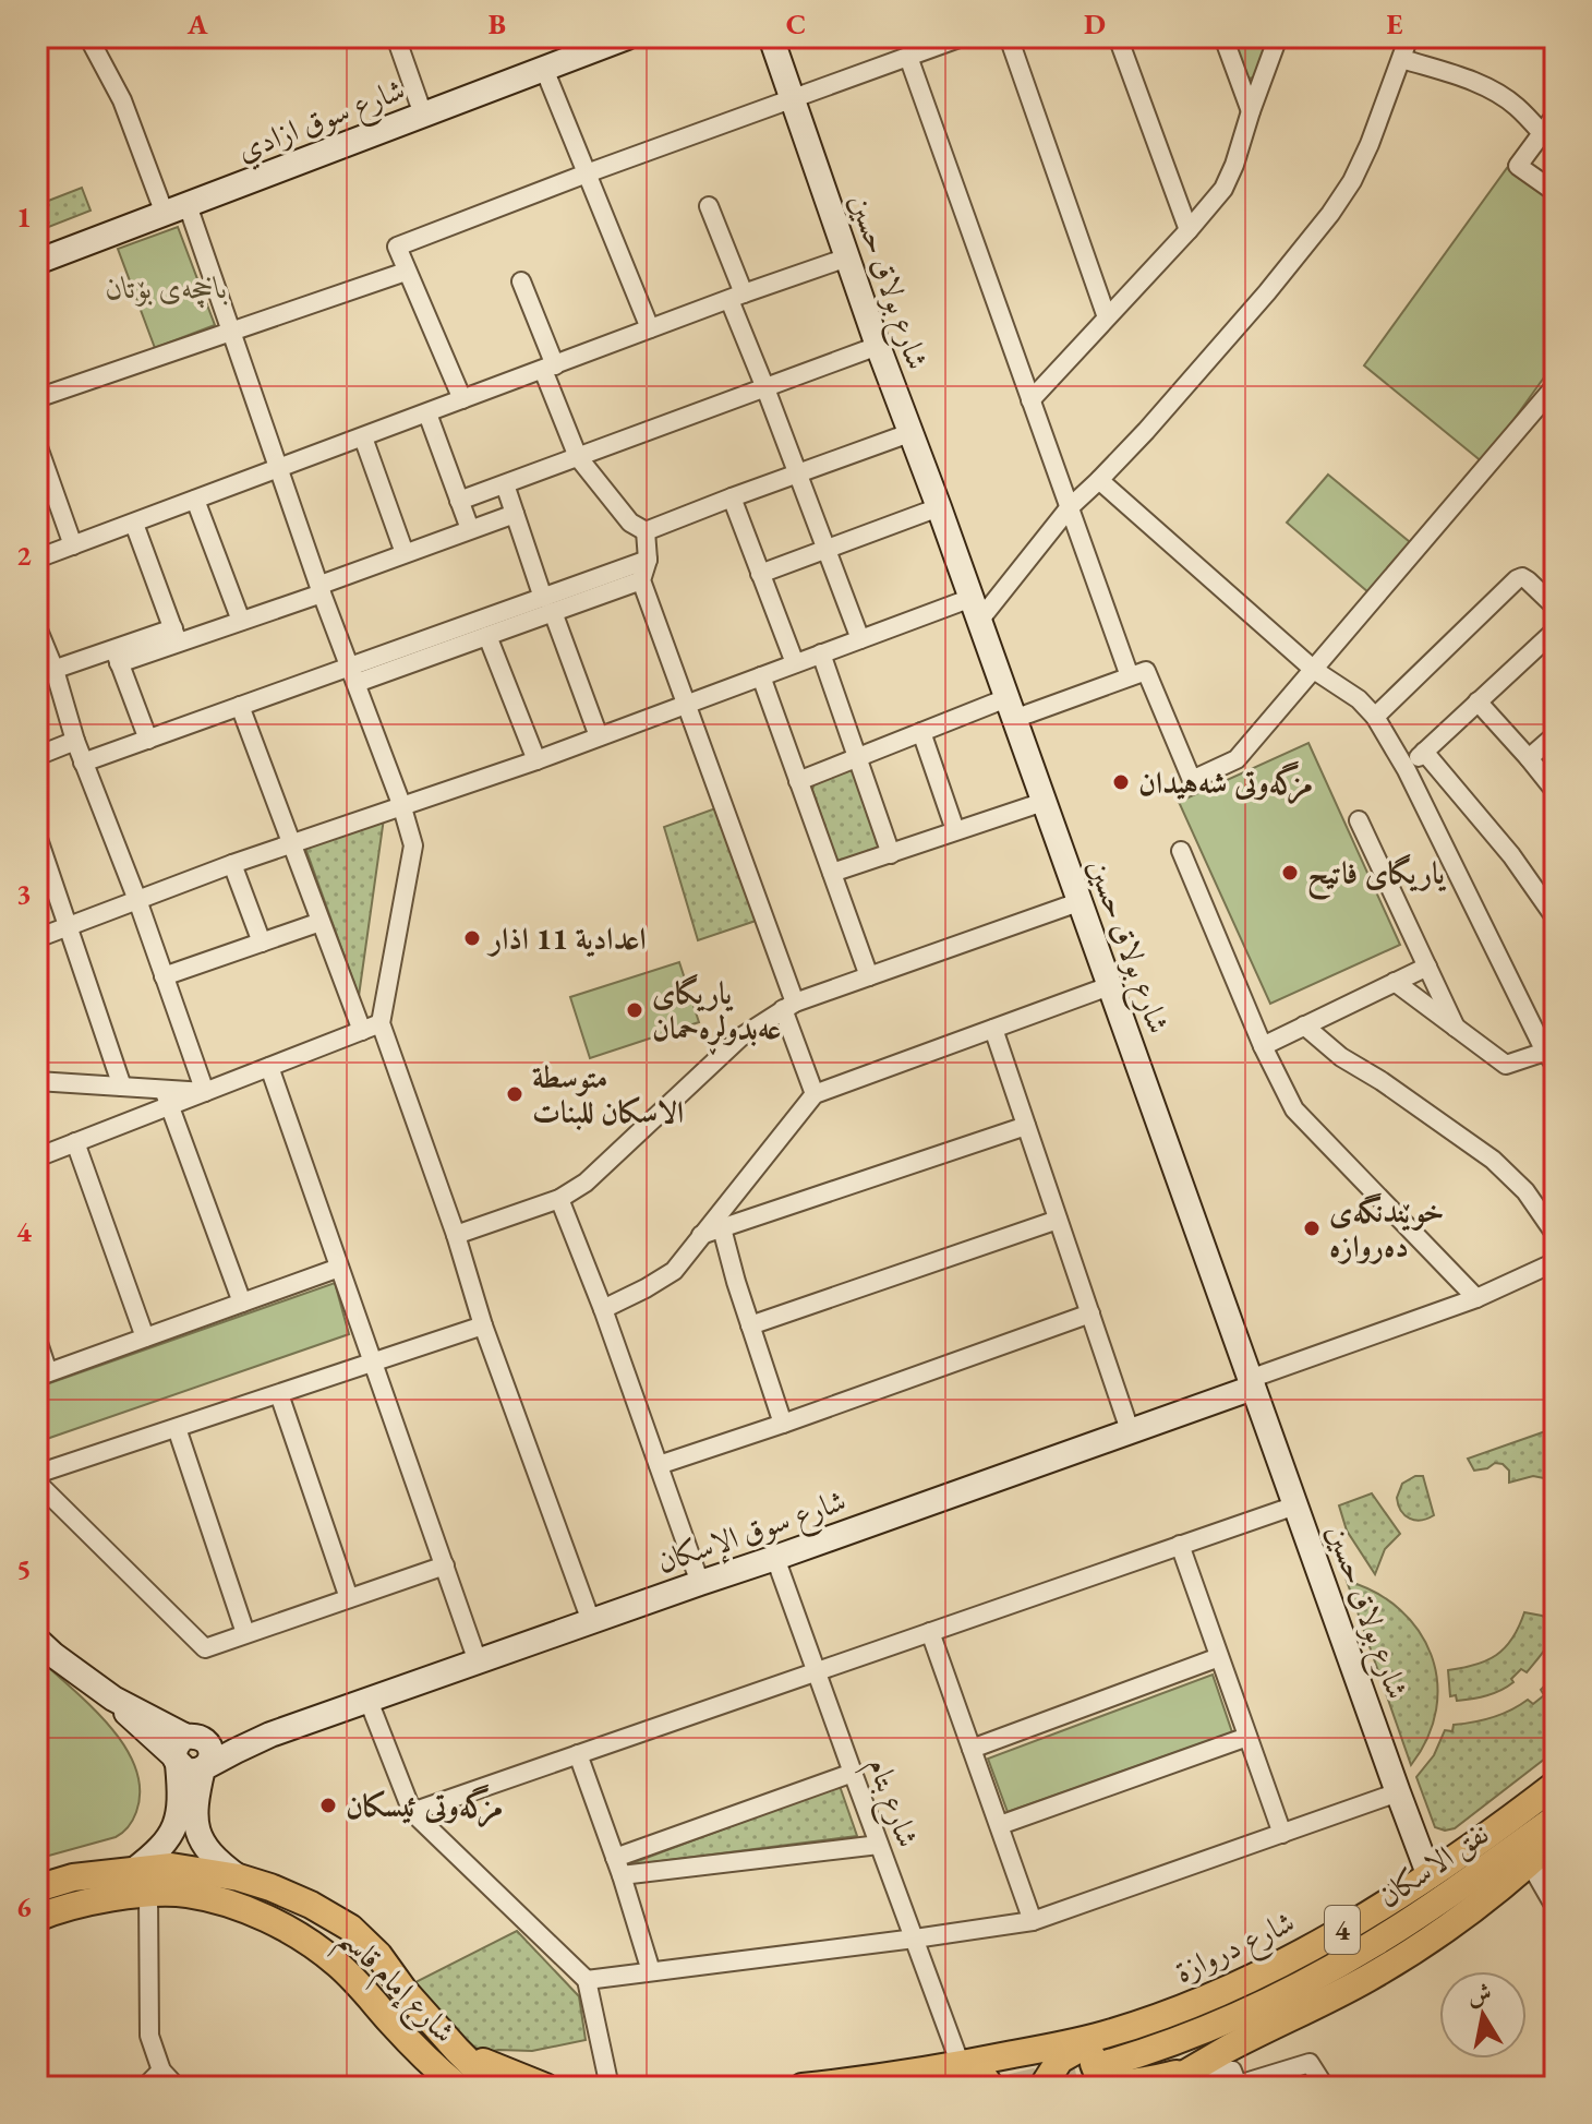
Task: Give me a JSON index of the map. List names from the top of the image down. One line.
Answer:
{"streets":{"main road":["نفق الاسكان","4","شارع دروازة","شارع إمام قاسم"],"street":["شارع سوق ازادي","شارع بولاق حسين","شارع سوق الإسكان","شارع بتام"]},"crossings":[["شارع بولاق حسين","شارع سوق الإسكان"],["شارع بولاق حسين","شارع دروازة"],["شارع سوق الإسكان","شارع بتام"]],"parks":["باخچەی بۆتان"],"places":["مزگەوتی شەهیدان","یاریگای فاتیح","اعدادية 11 اذار","یاریگای عەبدولڕەحمان","متوسطة الاسكان للبنات","خوێندنگەی دەروازە","مزگەوتی ئیسکان"],"north":"top","grid":{"columns":["A","B","C","D","E"],"rows":["1","2","3","4","5","6"]}}
